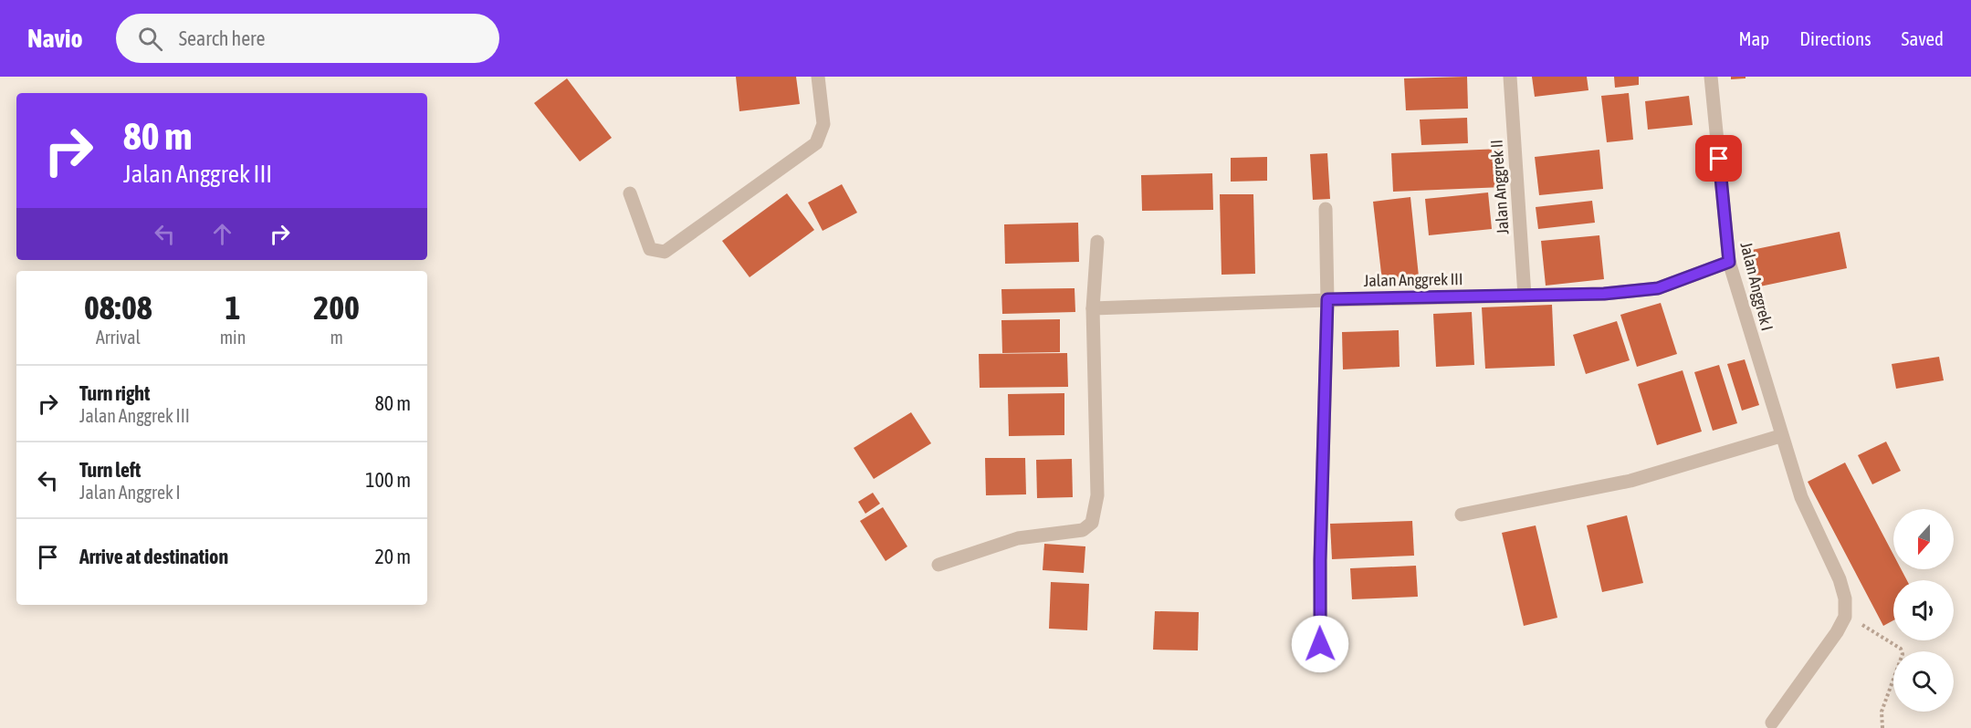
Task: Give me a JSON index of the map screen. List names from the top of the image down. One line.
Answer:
{"streets":{"street":["Jalan Anggrek II","Jalan Anggrek III","Jalan Anggrek I"]},"crossings":[["Jalan Anggrek II","Jalan Anggrek III"],["Jalan Anggrek III","Jalan Anggrek I"]],"north":"bottom","page":{"header":"Navio","search":"Search here","nav":["Map","Directions","Saved"],"turn":["80 m","Jalan Anggrek III"],"eta":["08:08","Arrival","1","min","200","m"],"list":[{"name":"Turn right","note":"Jalan Anggrek III","value":"80 m"},{"name":"Turn left","note":"Jalan Anggrek I","value":"100 m"},{"name":"Arrive at destination","value":"20 m"}]}}
